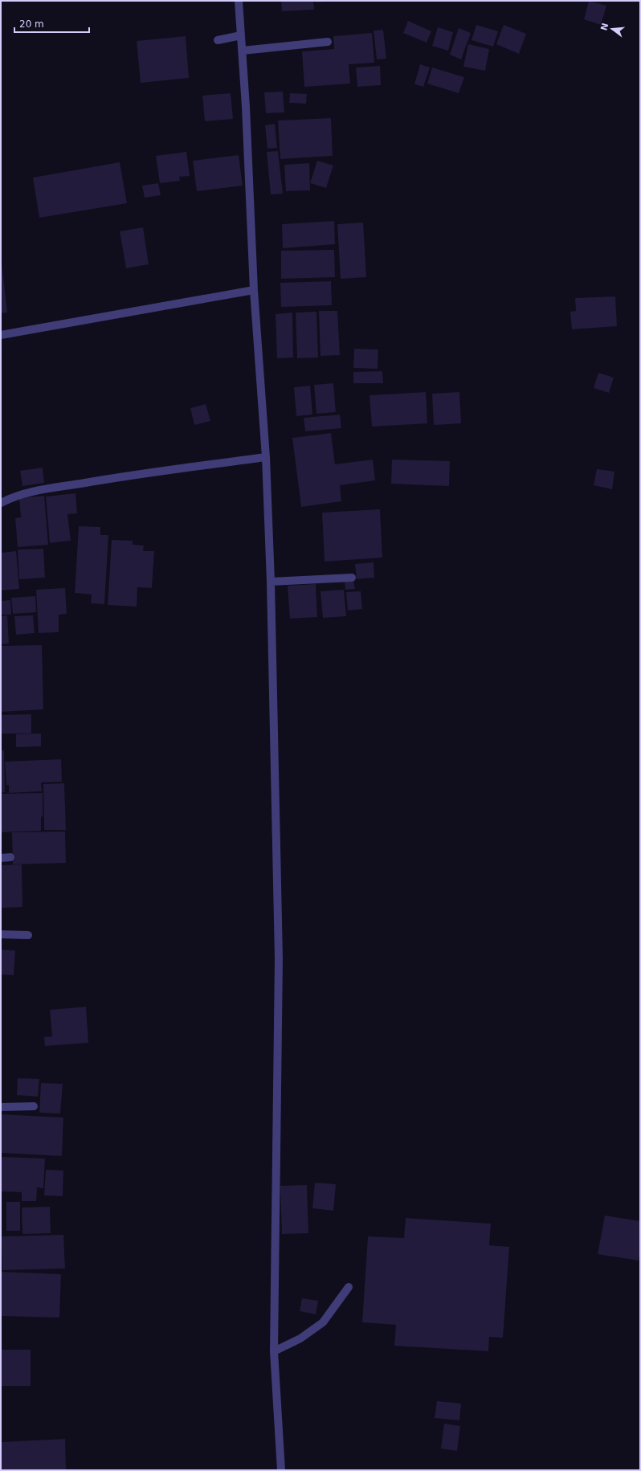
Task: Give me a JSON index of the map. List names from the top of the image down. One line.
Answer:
{"scale_bar":"20 m","north":"left"}
